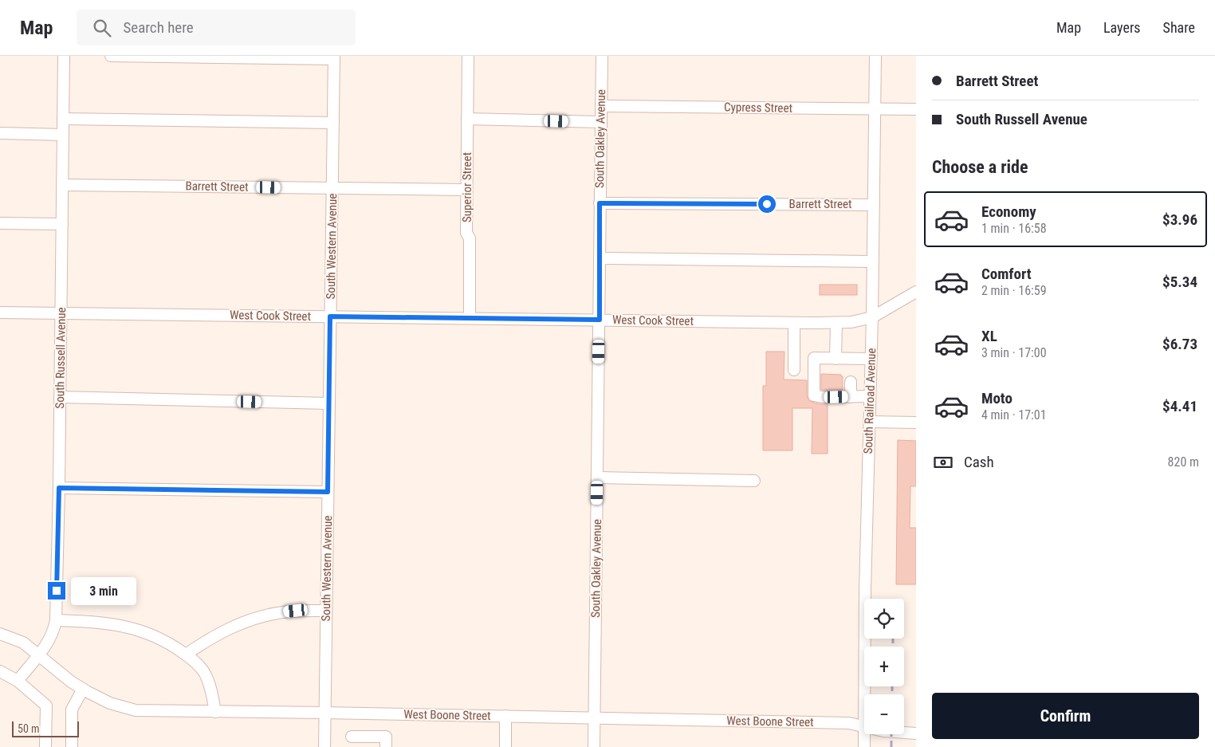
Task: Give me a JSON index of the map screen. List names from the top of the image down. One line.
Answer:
{"streets":{"street":["Cypress Street","South Oakley Avenue","Barrett Street","Superior Street","South Western Avenue","West Cook Street","South Russell Avenue","South Railroad Avenue","West Boone Street"]},"crossings":[["Cypress Street","South Oakley Avenue"],["Cypress Street","South Railroad Avenue"],["South Oakley Avenue","Barrett Street"],["South Oakley Avenue","West Cook Street"],["South Oakley Avenue","West Boone Street"],["Barrett Street","Superior Street"],["Barrett Street","South Western Avenue"],["Barrett Street","South Russell Avenue"],["Barrett Street","South Railroad Avenue"],["Superior Street","West Cook Street"],["South Western Avenue","West Cook Street"],["South Western Avenue","West Boone Street"],["West Cook Street","South Russell Avenue"],["West Cook Street","South Railroad Avenue"],["South Russell Avenue","West Boone Street"]],"scale_bar":"50 m","page":{"header":"Map","search":"Search here","nav":["Map","Layers","Share"],"banner":["Barrett Street","South Russell Avenue"],"heading":"Choose a ride","list":[{"name":"Economy","note":"1 min · 16:58","value":"$3.96"},{"name":"Comfort","note":"2 min · 16:59","value":"$5.34"},{"name":"XL","note":"3 min · 17:00","value":"$6.73"},{"name":"Moto","note":"4 min · 17:01","value":"$4.41"}],"pay":["Cash","820 m"],"bubble":"3 min","map_buttons":["+","−"],"buttons":"Confirm","scale":"50 m"}}
